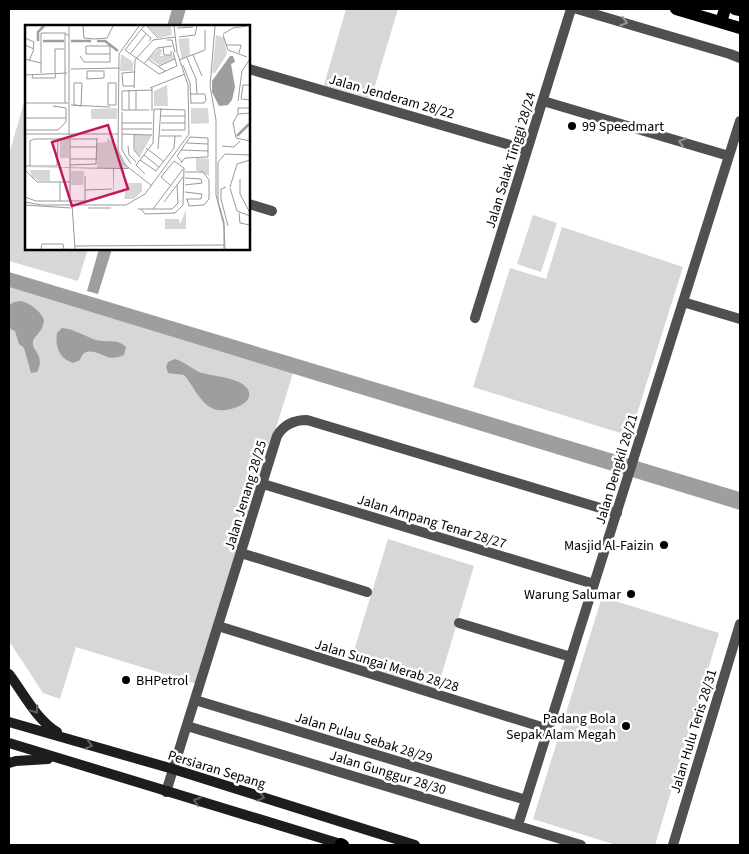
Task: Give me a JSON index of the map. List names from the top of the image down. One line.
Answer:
{"streets":{"main road":["Persiaran Sepang"],"street":["Jalan Jenderam 28/22","Jalan Salak Tinggi 28/24","Jalan Dengkil 28/21","Jalan Jenang 28/25","Jalan Ampang Tenar 28/27","Jalan Sungai Merab 28/28","Jalan Hulu Teris 28/31","Jalan Pulau Sebak 28/29","Jalan Gunggur 28/30"]},"crossings":[["Jalan Jenderam 28/22","Jalan Salak Tinggi 28/24"],["Jalan Dengkil 28/21","Jalan Jenang 28/25"],["Jalan Dengkil 28/21","Jalan Ampang Tenar 28/27"],["Jalan Dengkil 28/21","Jalan Sungai Merab 28/28"],["Jalan Dengkil 28/21","Jalan Pulau Sebak 28/29"],["Jalan Dengkil 28/21","Jalan Gunggur 28/30"],["Jalan Jenang 28/25","Jalan Ampang Tenar 28/27"],["Jalan Jenang 28/25","Jalan Sungai Merab 28/28"],["Jalan Jenang 28/25","Jalan Pulau Sebak 28/29"],["Jalan Jenang 28/25","Persiaran Sepang"],["Jalan Jenang 28/25","Jalan Gunggur 28/30"]],"places":["99 Speedmart","Masjid Al-Faizin","Warung Salumar","BHPetrol","Padang Bola Sepak Alam Megah"]}
